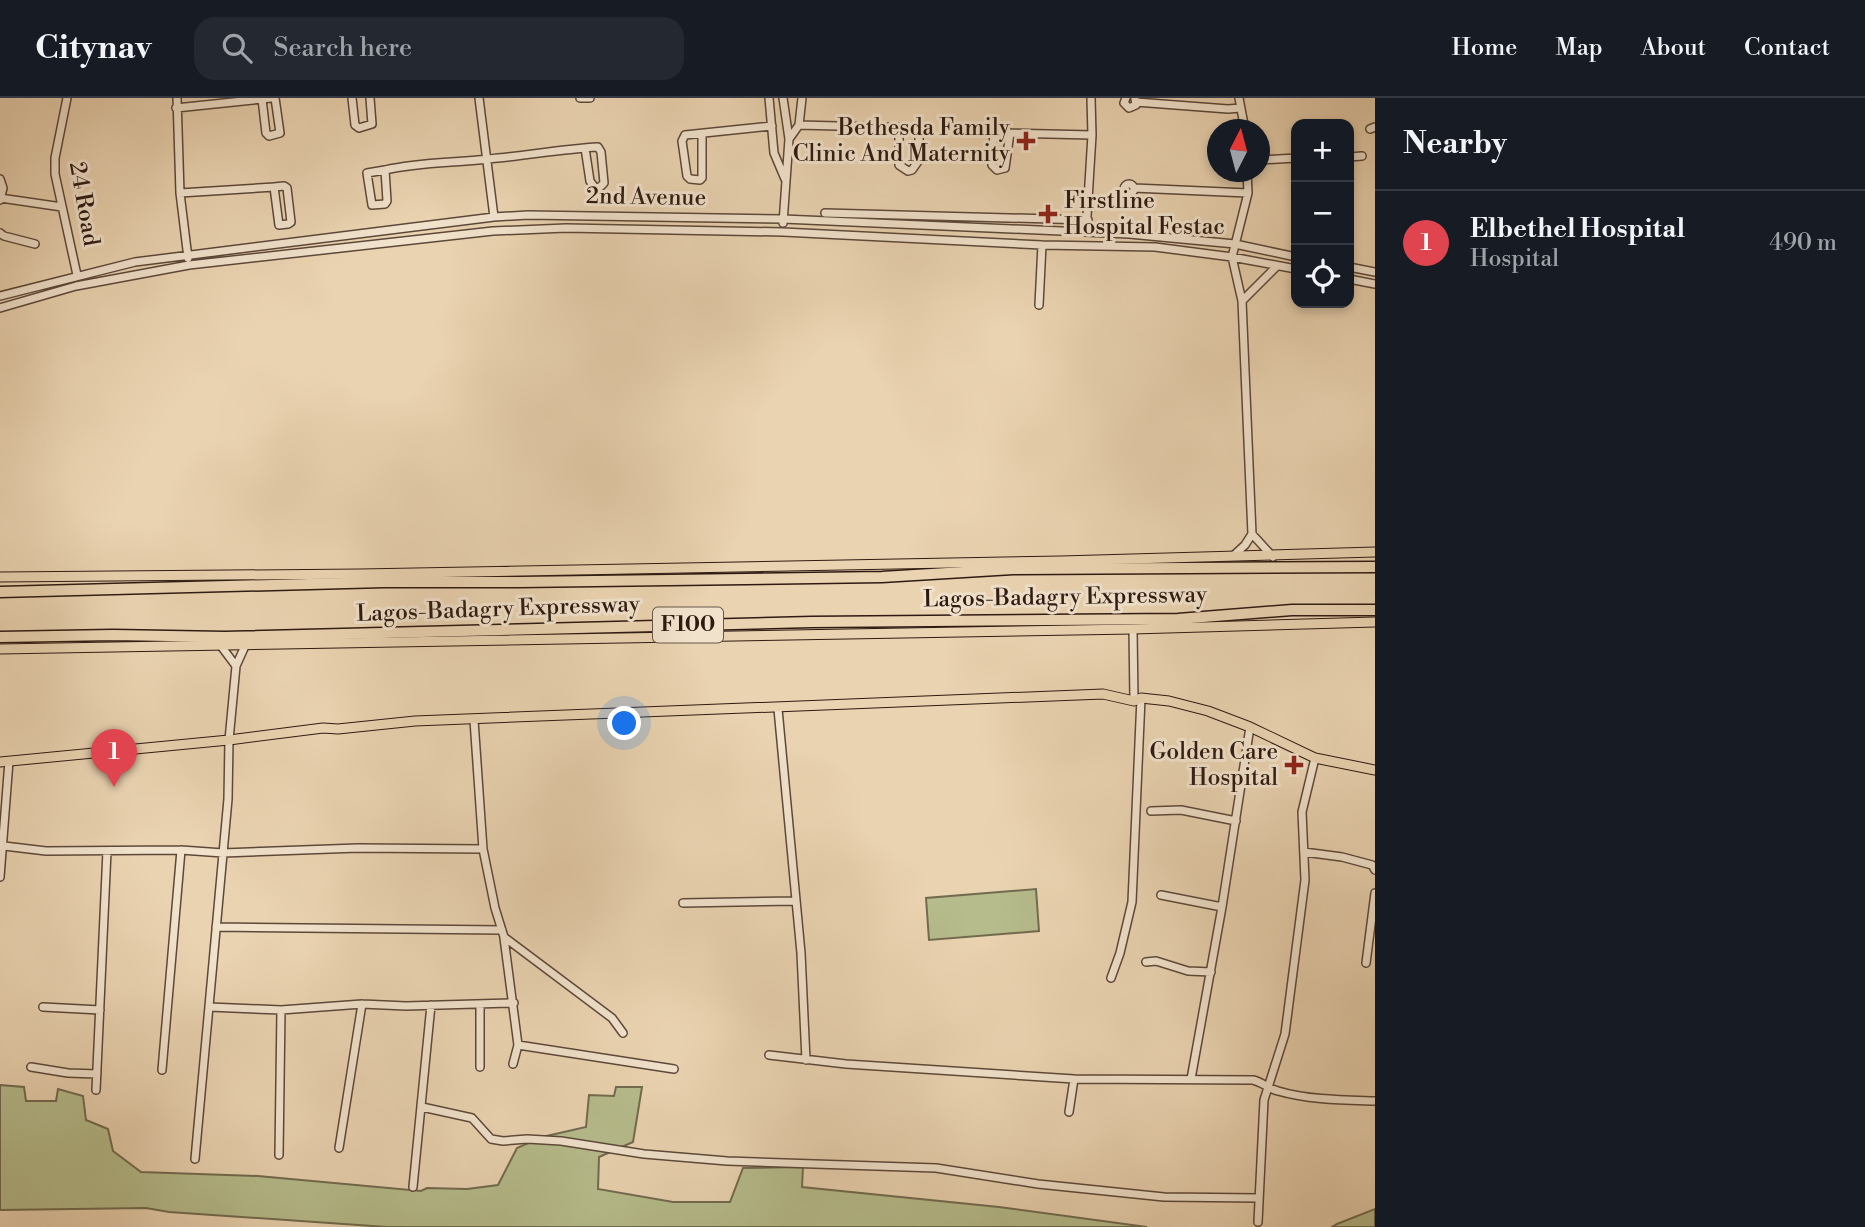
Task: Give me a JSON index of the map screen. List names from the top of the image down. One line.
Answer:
{"streets":{"highway":["Lagos-Badagry Expressway","F100"],"street":["2nd Avenue","24 Road"]},"crossings":[["2nd Avenue","24 Road"]],"places":{"health":["Bethesda Family Clinic And Maternity","Firstline Hospital Festac","Golden Care Hospital"]},"north":"top","page":{"header":"Citynav","search":"Search here","nav":["Home","Map","About","Contact"],"heading":"Nearby","map_buttons":["+","−"],"list":[{"mark":"1","name":"Elbethel Hospital","note":"Hospital","value":"490 m"}],"pins":"1"}}
